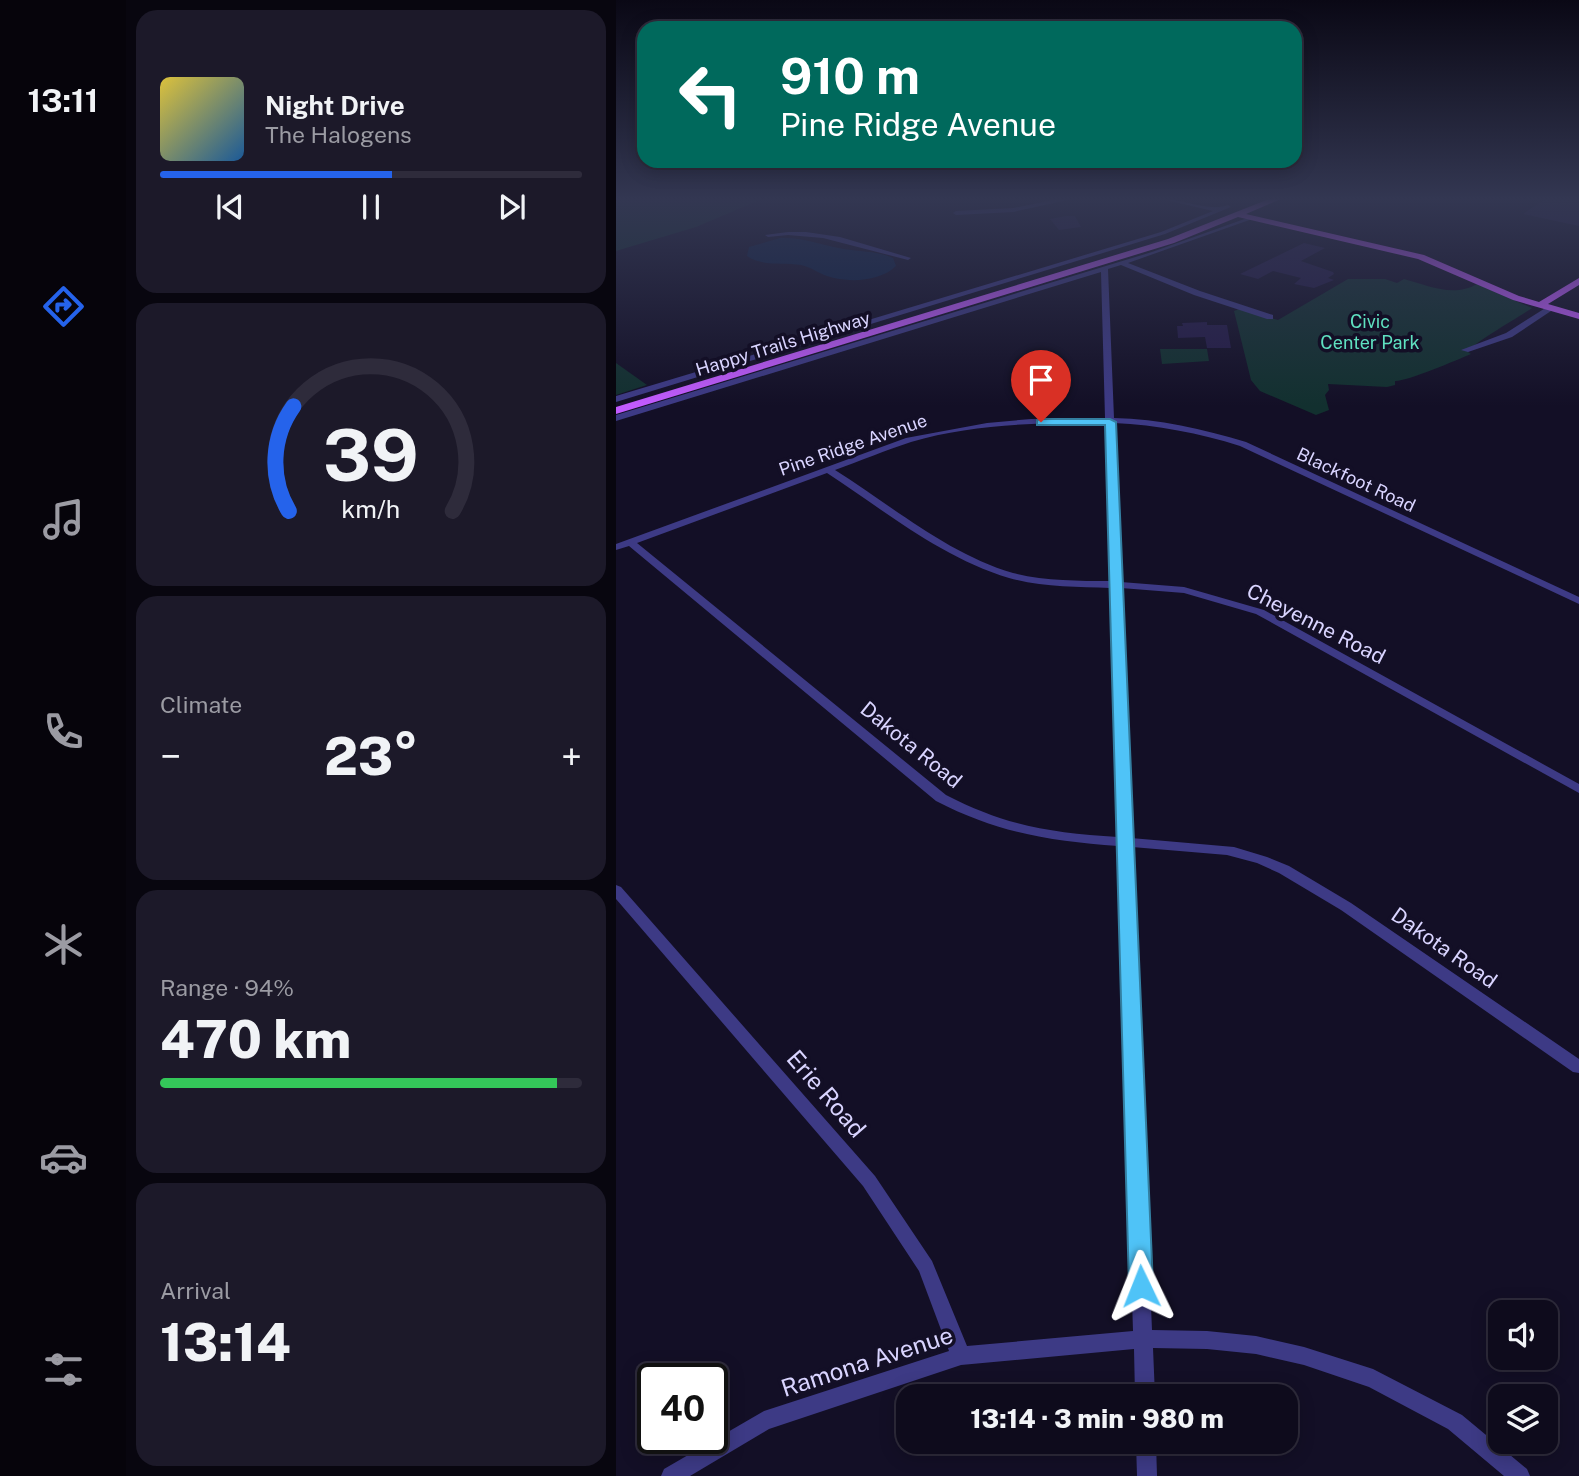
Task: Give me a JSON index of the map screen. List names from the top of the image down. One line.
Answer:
{"streets":{"main road":["Happy Trails Highway"],"street":["Pine Ridge Avenue","Blackfoot Road","Cheyenne Road","Dakota Road","Erie Road","Ramona Avenue"]},"crossings":[["Pine Ridge Avenue","Blackfoot Road"],["Pine Ridge Avenue","Cheyenne Road"],["Pine Ridge Avenue","Dakota Road"],["Erie Road","Ramona Avenue"]],"parks":["Civic Center Park"],"page":{"tabs":"13:11","turn":["910 m","Pine Ridge Avenue"],"song":["Night Drive","The Halogens"],"tile":["Climate",["Range · 94%","470 km"],["Arrival","13:14"]],"heat":["−","23°","+"],"limit":"40","trip":"13:14 · 3 min · 980 m","gauge":["39","km/h"]}}
